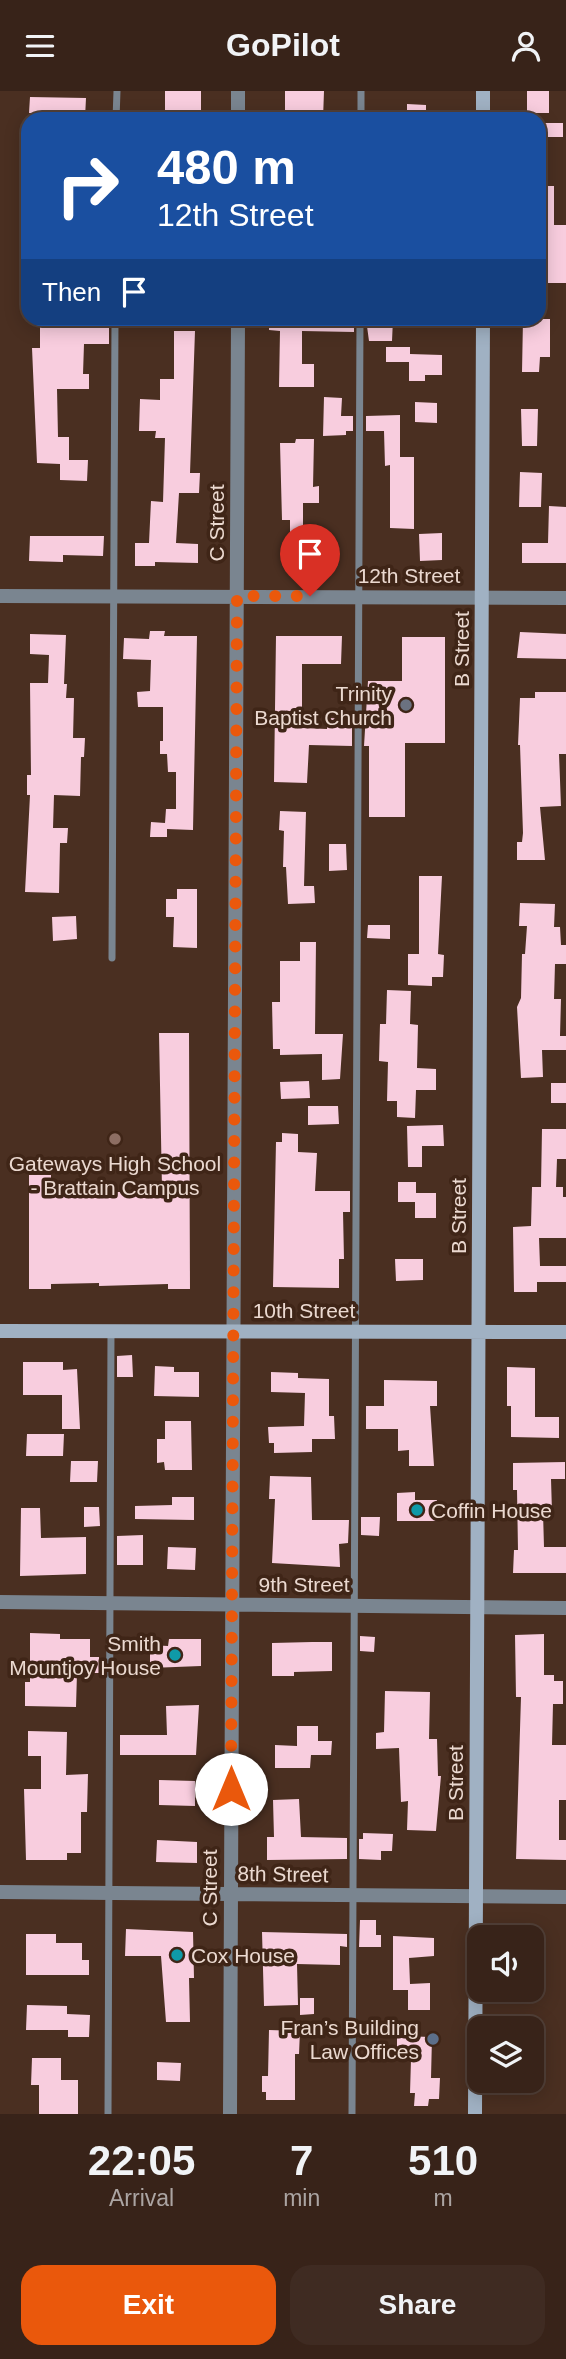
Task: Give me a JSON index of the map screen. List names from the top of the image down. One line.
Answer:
{"streets":{"street":["C Street","12th Street","B Street","10th Street","9th Street","8th Street"]},"crossings":[["C Street","12th Street"],["C Street","10th Street"],["C Street","9th Street"],["C Street","8th Street"],["12th Street","B Street"],["B Street","10th Street"],["B Street","9th Street"],["B Street","8th Street"]],"places":["Trinity Baptist Church","Gateways High School - Brattain Campus","Coffin House","Smith Mountjoy House","Cox House","Fran’s Building Law Offices"],"page":{"header":"GoPilot","turn":["480 m","12th Street"],"then":"Then","eta":["22:05","Arrival","7","min","510","m"],"buttons":["Exit","Share"]}}
